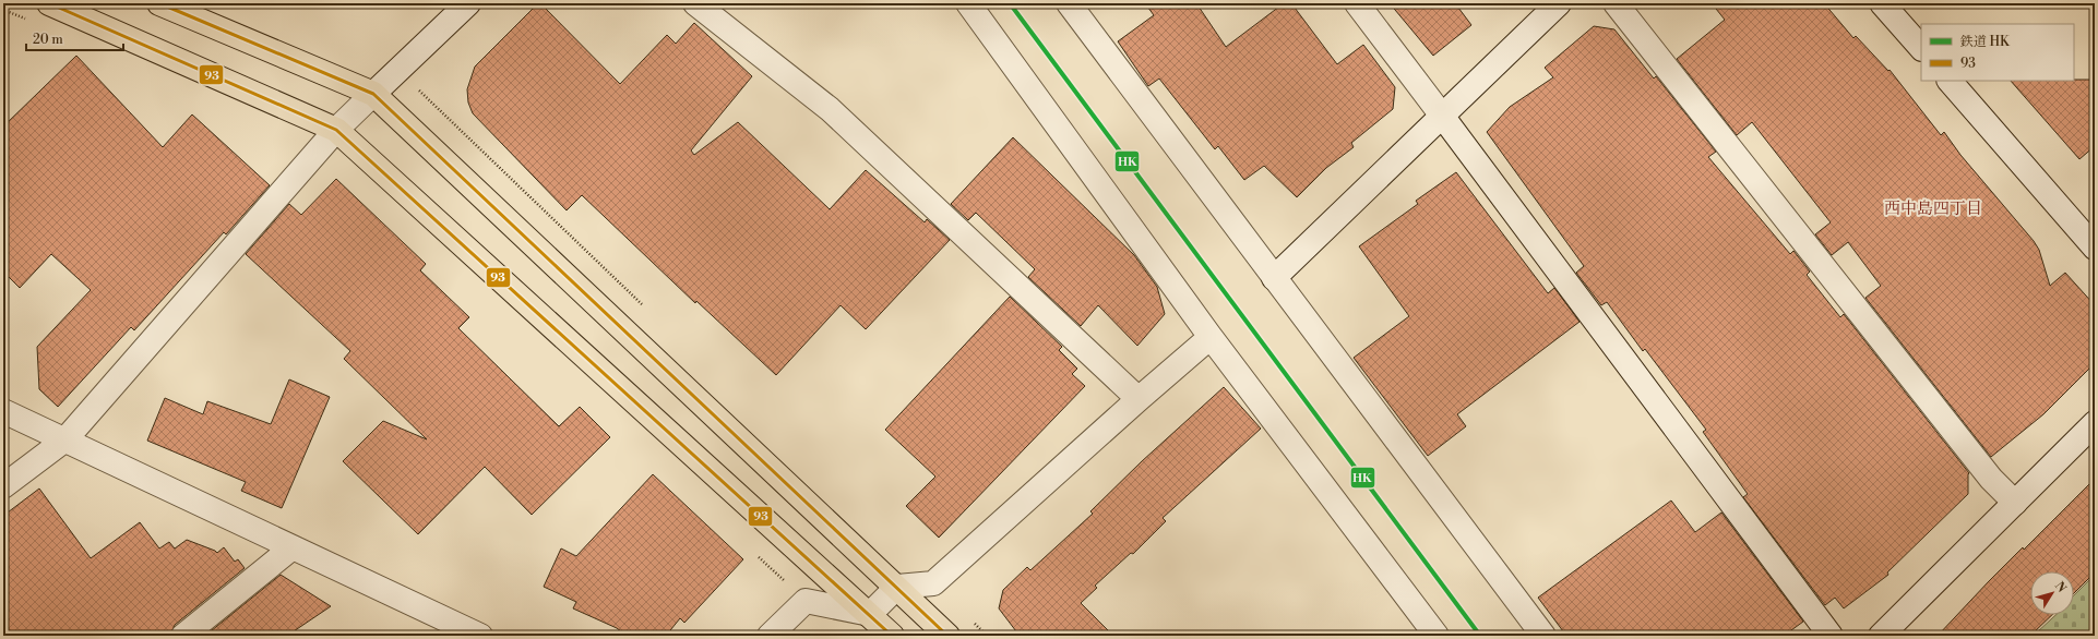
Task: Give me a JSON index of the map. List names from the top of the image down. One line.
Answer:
{"districts":["西中島四丁目"],"lines":["rail line HK","transit line 93"],"legend":["鉄道 HK","93"],"scale_bar":"20 m","north":"top right"}
